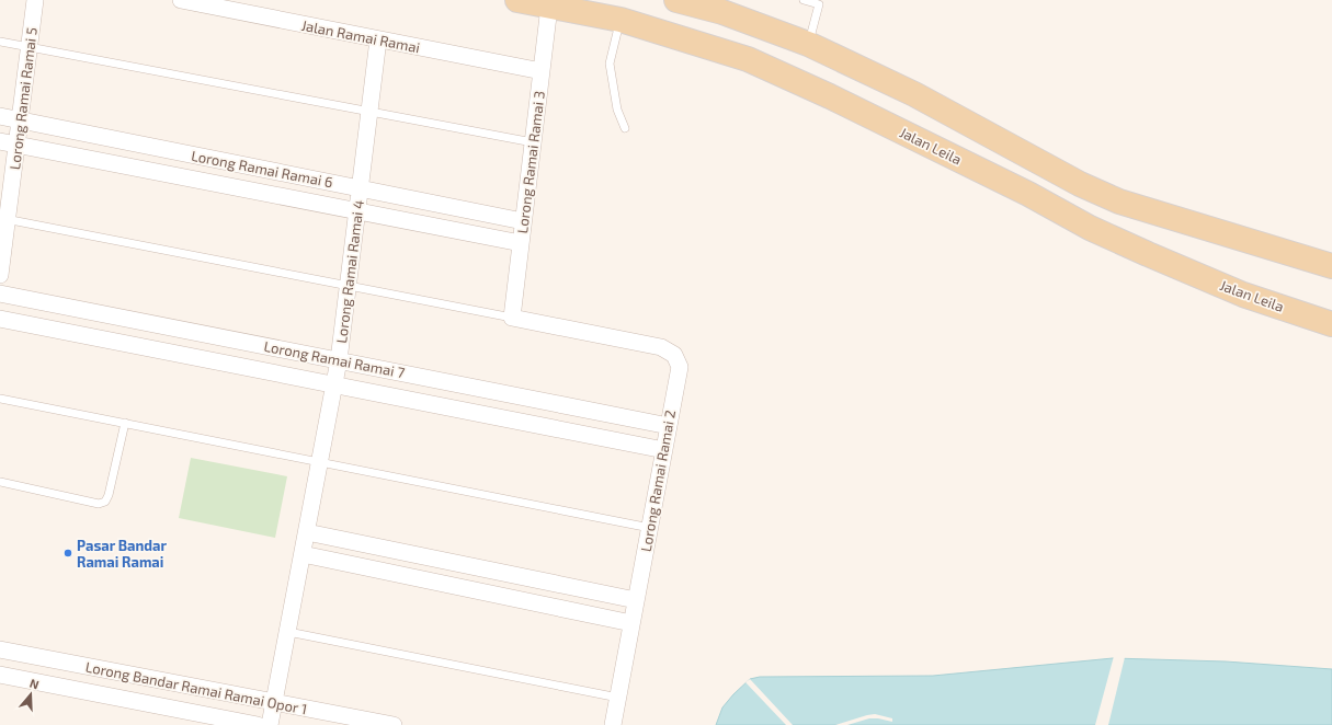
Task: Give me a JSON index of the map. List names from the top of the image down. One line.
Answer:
{"streets":{"main road":["Jalan Leila"],"street":["Jalan Ramai Ramai","Lorong Ramai Ramai 5","Lorong Ramai Ramai 3","Lorong Ramai Ramai 6","Lorong Ramai Ramai 4","Lorong Ramai Ramai 7","Lorong Ramai Ramai 2","Lorong Bandar Ramai Ramai Opor 1"]},"crossings":[["Jalan Ramai Ramai","Lorong Ramai Ramai 3"],["Jalan Ramai Ramai","Lorong Ramai Ramai 4"],["Lorong Ramai Ramai 5","Lorong Ramai Ramai 6"],["Jalan Leila","Lorong Ramai Ramai 3"],["Lorong Ramai Ramai 3","Lorong Ramai Ramai 6"],["Lorong Ramai Ramai 3","Lorong Ramai Ramai 2"],["Lorong Ramai Ramai 6","Lorong Ramai Ramai 4"],["Lorong Ramai Ramai 4","Lorong Ramai Ramai 7"],["Lorong Ramai Ramai 4","Lorong Bandar Ramai Ramai Opor 1"],["Lorong Ramai Ramai 7","Lorong Ramai Ramai 2"]],"places":["Pasar Bandar Ramai Ramai"],"north":"top"}
